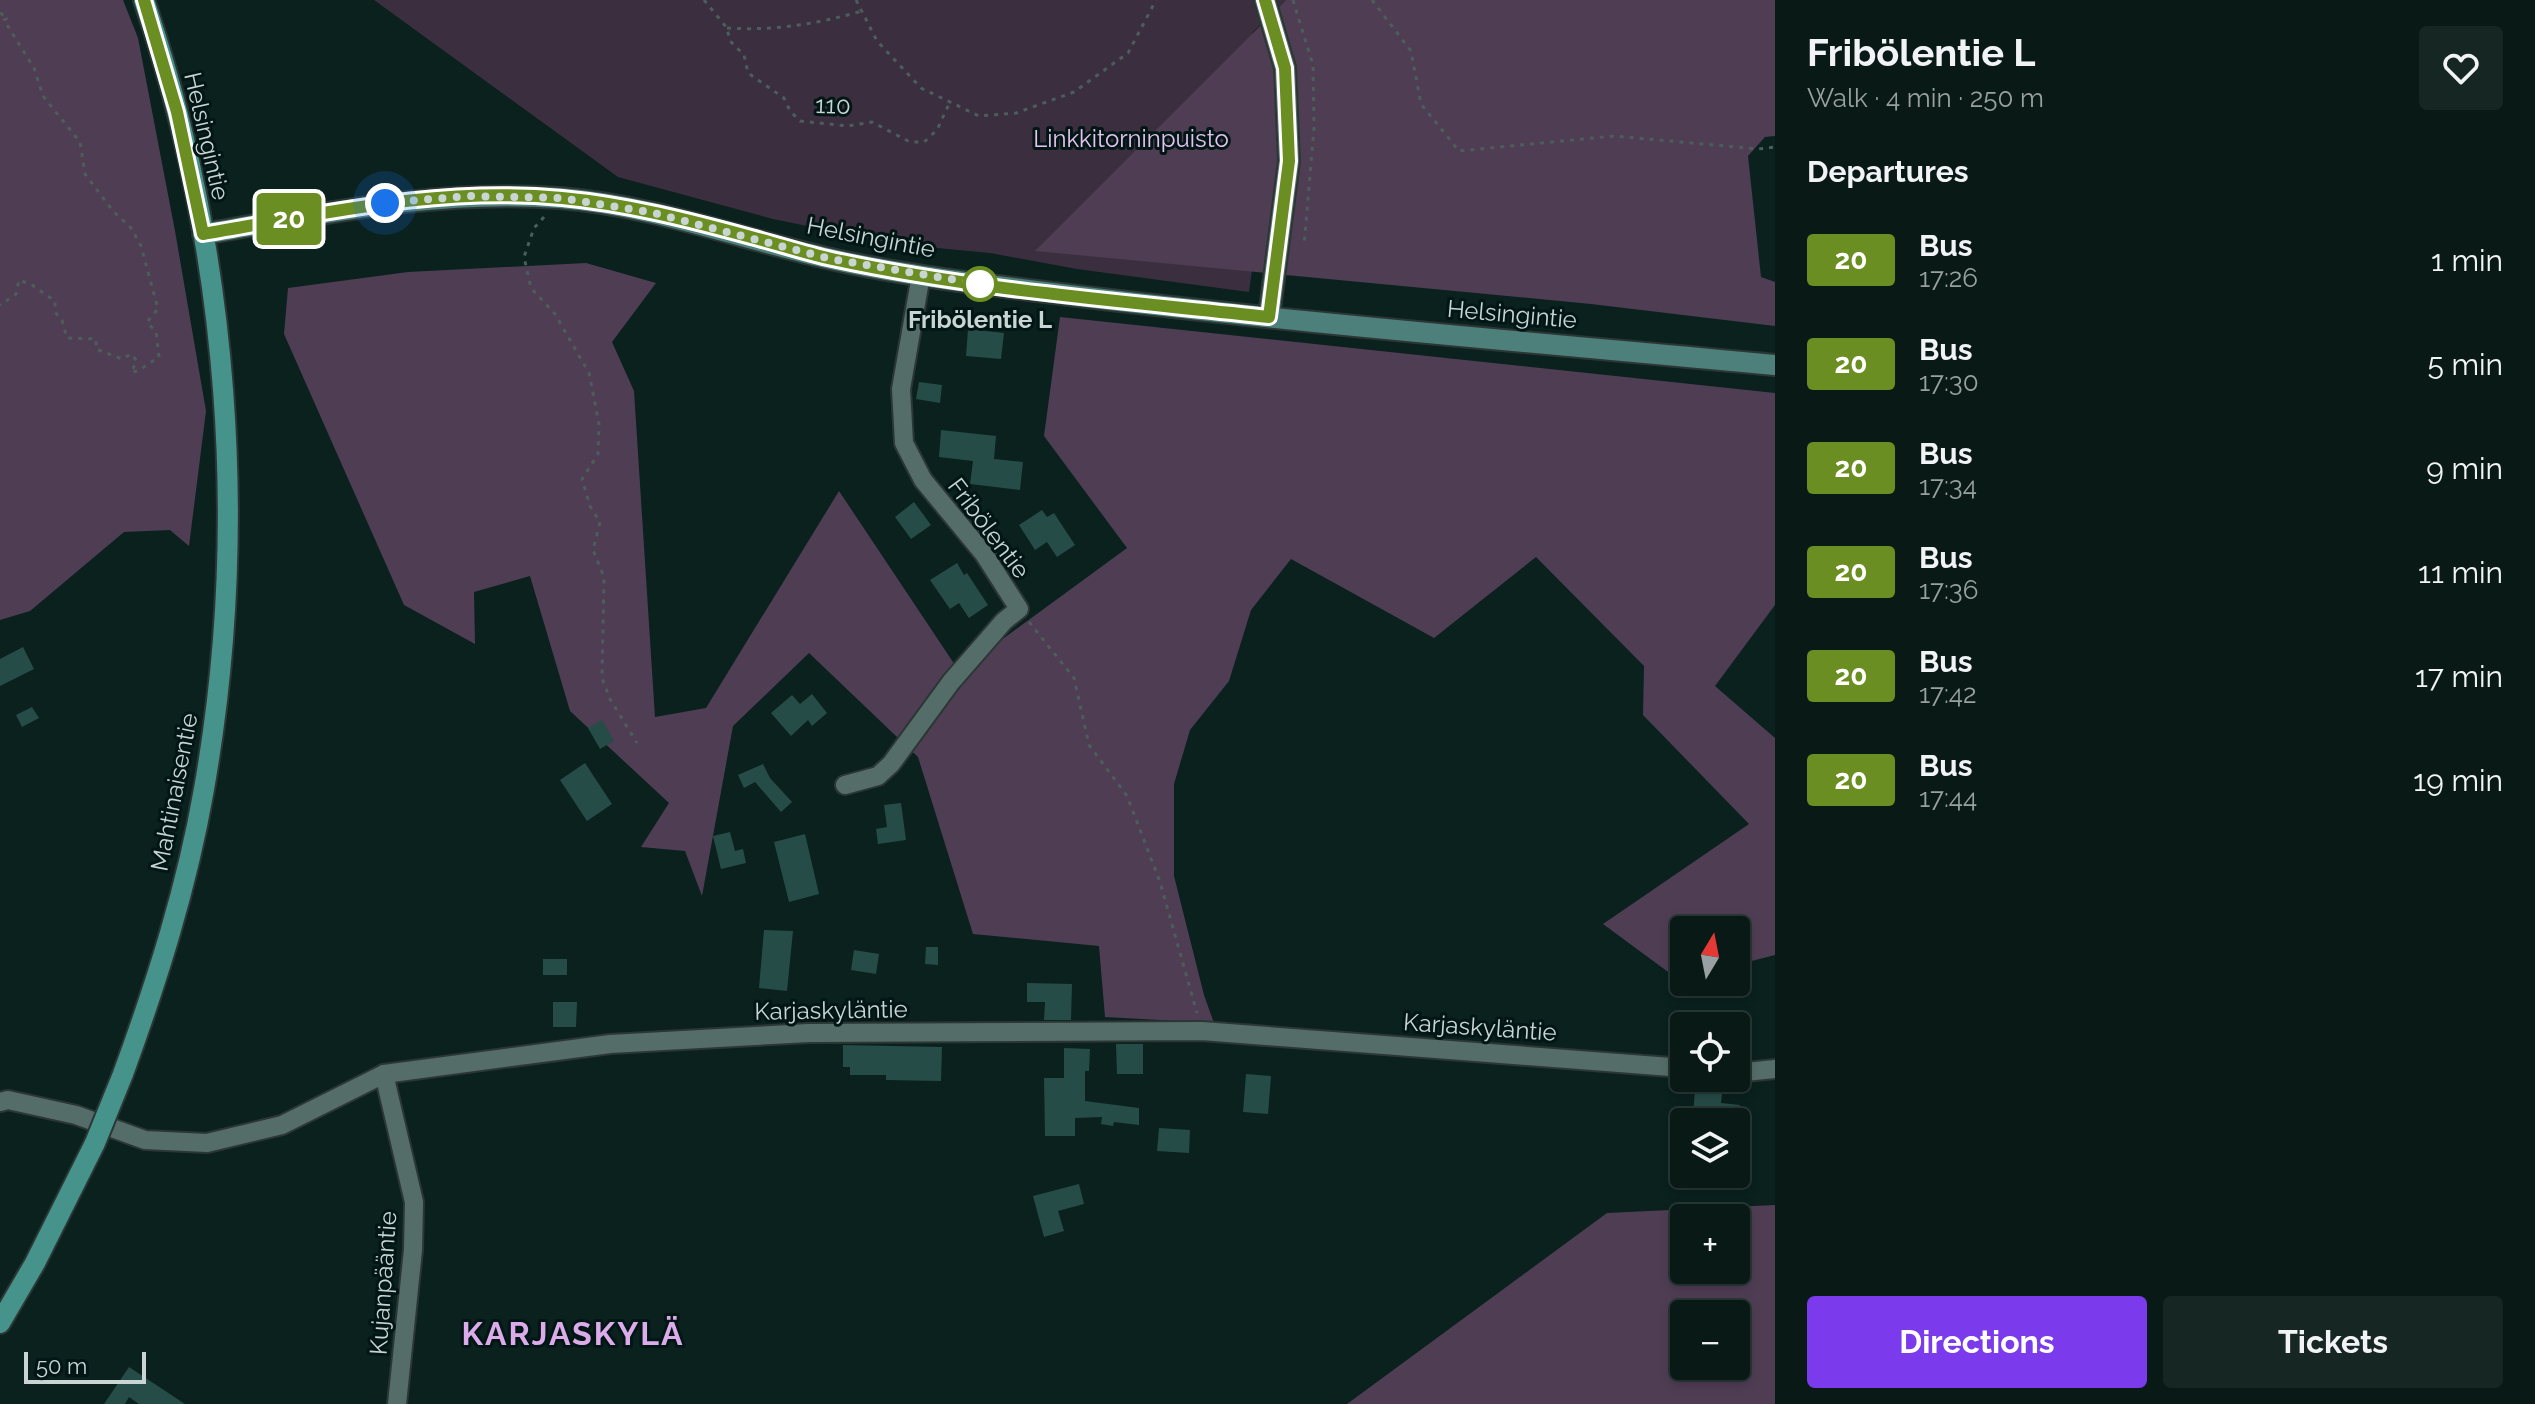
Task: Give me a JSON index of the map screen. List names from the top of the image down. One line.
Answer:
{"streets":{"main road":["Helsingintie","Mahtinaisentie"],"street":["Fribölentie","Karjaskyläntie","Kujanpääntie"],"path":["110"]},"crossings":[["Helsingintie","Fribölentie"],["Helsingintie","Mahtinaisentie"],["Karjaskyläntie","Kujanpääntie"]],"districts":["KARJASKYLÄ"],"parks":["Linkkitorninpuisto"],"places":["Fribölentie L"],"lines":["bus line 20"],"scale_bar":"50 m","north":"top","page":{"on_map":"20","heading":[["Fribölentie L","Walk · 4 min · 250 m"],"Departures"],"list":[{"mark":"20","name":"Bus","note":"17:26","value":"1 min"},{"mark":"20","name":"Bus","note":"17:30","value":"5 min"},{"mark":"20","name":"Bus","note":"17:34","value":"9 min"},{"mark":"20","name":"Bus","note":"17:36","value":"11 min"},{"mark":"20","name":"Bus","note":"17:42","value":"17 min"},{"mark":"20","name":"Bus","note":"17:44","value":"19 min"}],"map_buttons":["+","−"],"buttons":["Directions","Tickets"],"scale":"50 m"}}
